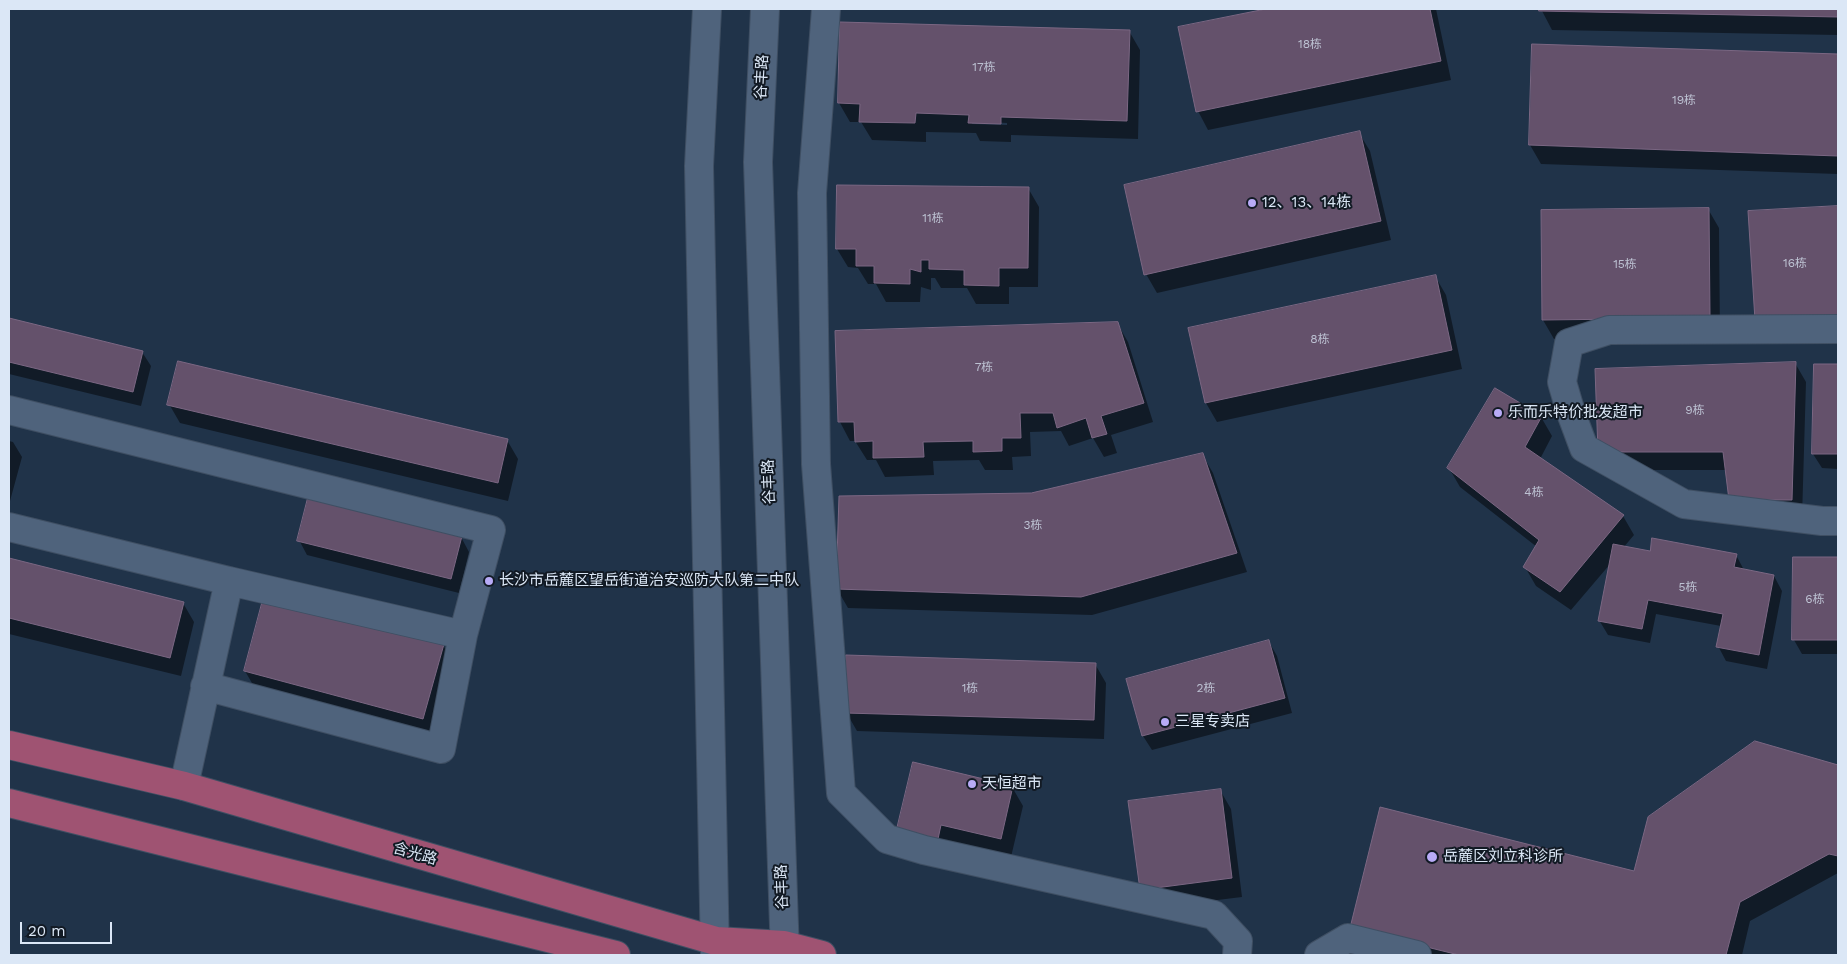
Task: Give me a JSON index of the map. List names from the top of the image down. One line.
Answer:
{"streets":{"main road":["含光路"],"street":["谷丰路"]},"crossings":[["谷丰路","含光路"]],"places":["12、13、14栋","乐而乐特价批发超市","长沙市岳麓区望岳街道治安巡防大队第二中队","三星专卖店","天恒超市","岳麓区刘立科诊所"],"house_numbers":["18栋","17栋","19栋","11栋","16栋","15栋","8栋","7栋","9栋","4栋","3栋","5栋","6栋","1栋","2栋"],"scale_bar":"20 m"}
